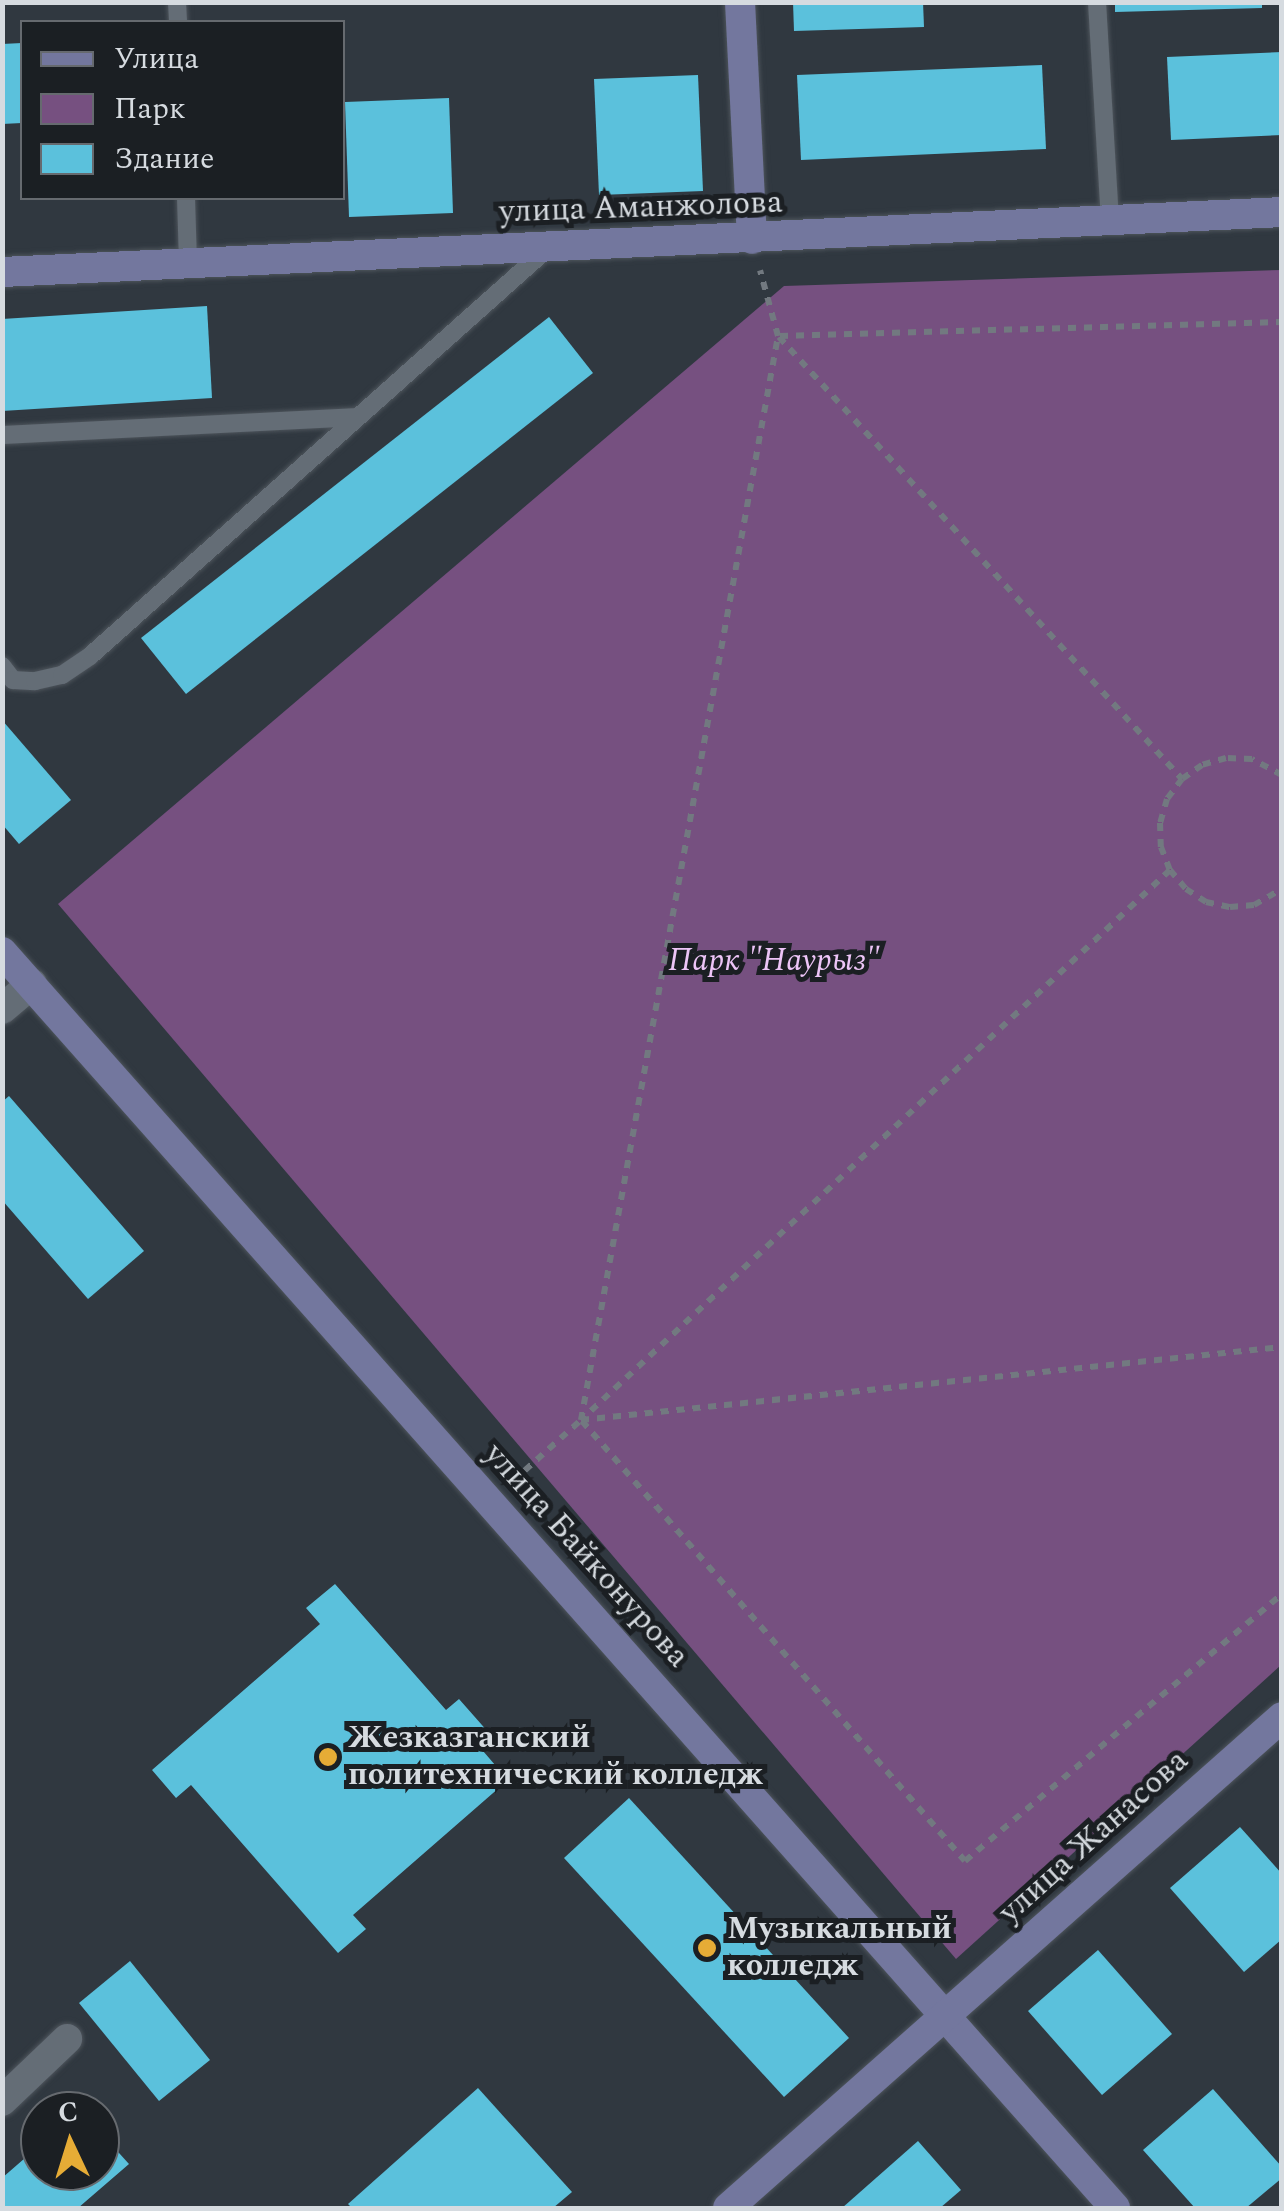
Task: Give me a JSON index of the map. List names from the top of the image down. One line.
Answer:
{"streets":{"street":["улица Аманжолова","улица Байконурова","улица Жанасова"]},"crossings":[["улица Байконурова","улица Жанасова"]],"parks":["Парк \"Наурыз\""],"places":["Жезказганский политехнический колледж","Музыкальный колледж"],"legend":["Улица","Парк","Здание"],"north":"top"}
